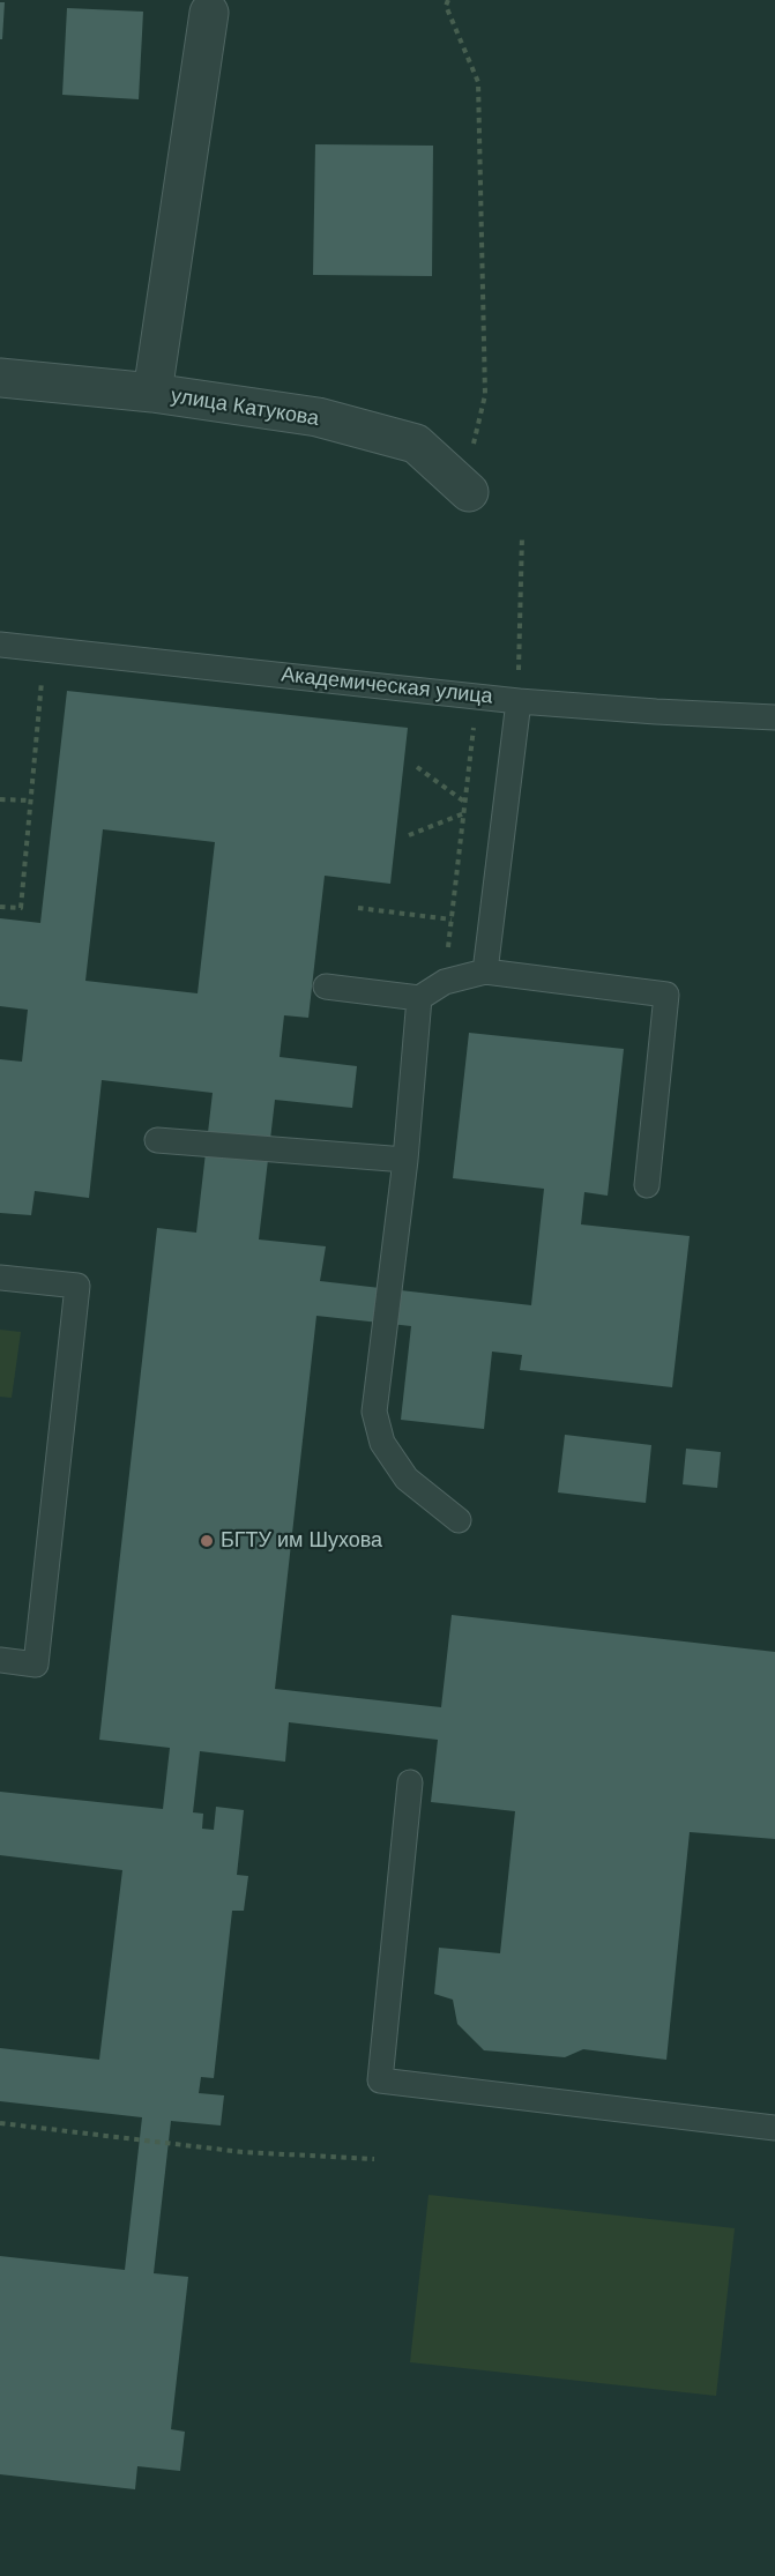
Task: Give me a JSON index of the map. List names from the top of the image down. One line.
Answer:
{"streets":{"street":["улица Катукова"],"lane":["Академическая улица"]},"places":["БГТУ им Шухова"]}
